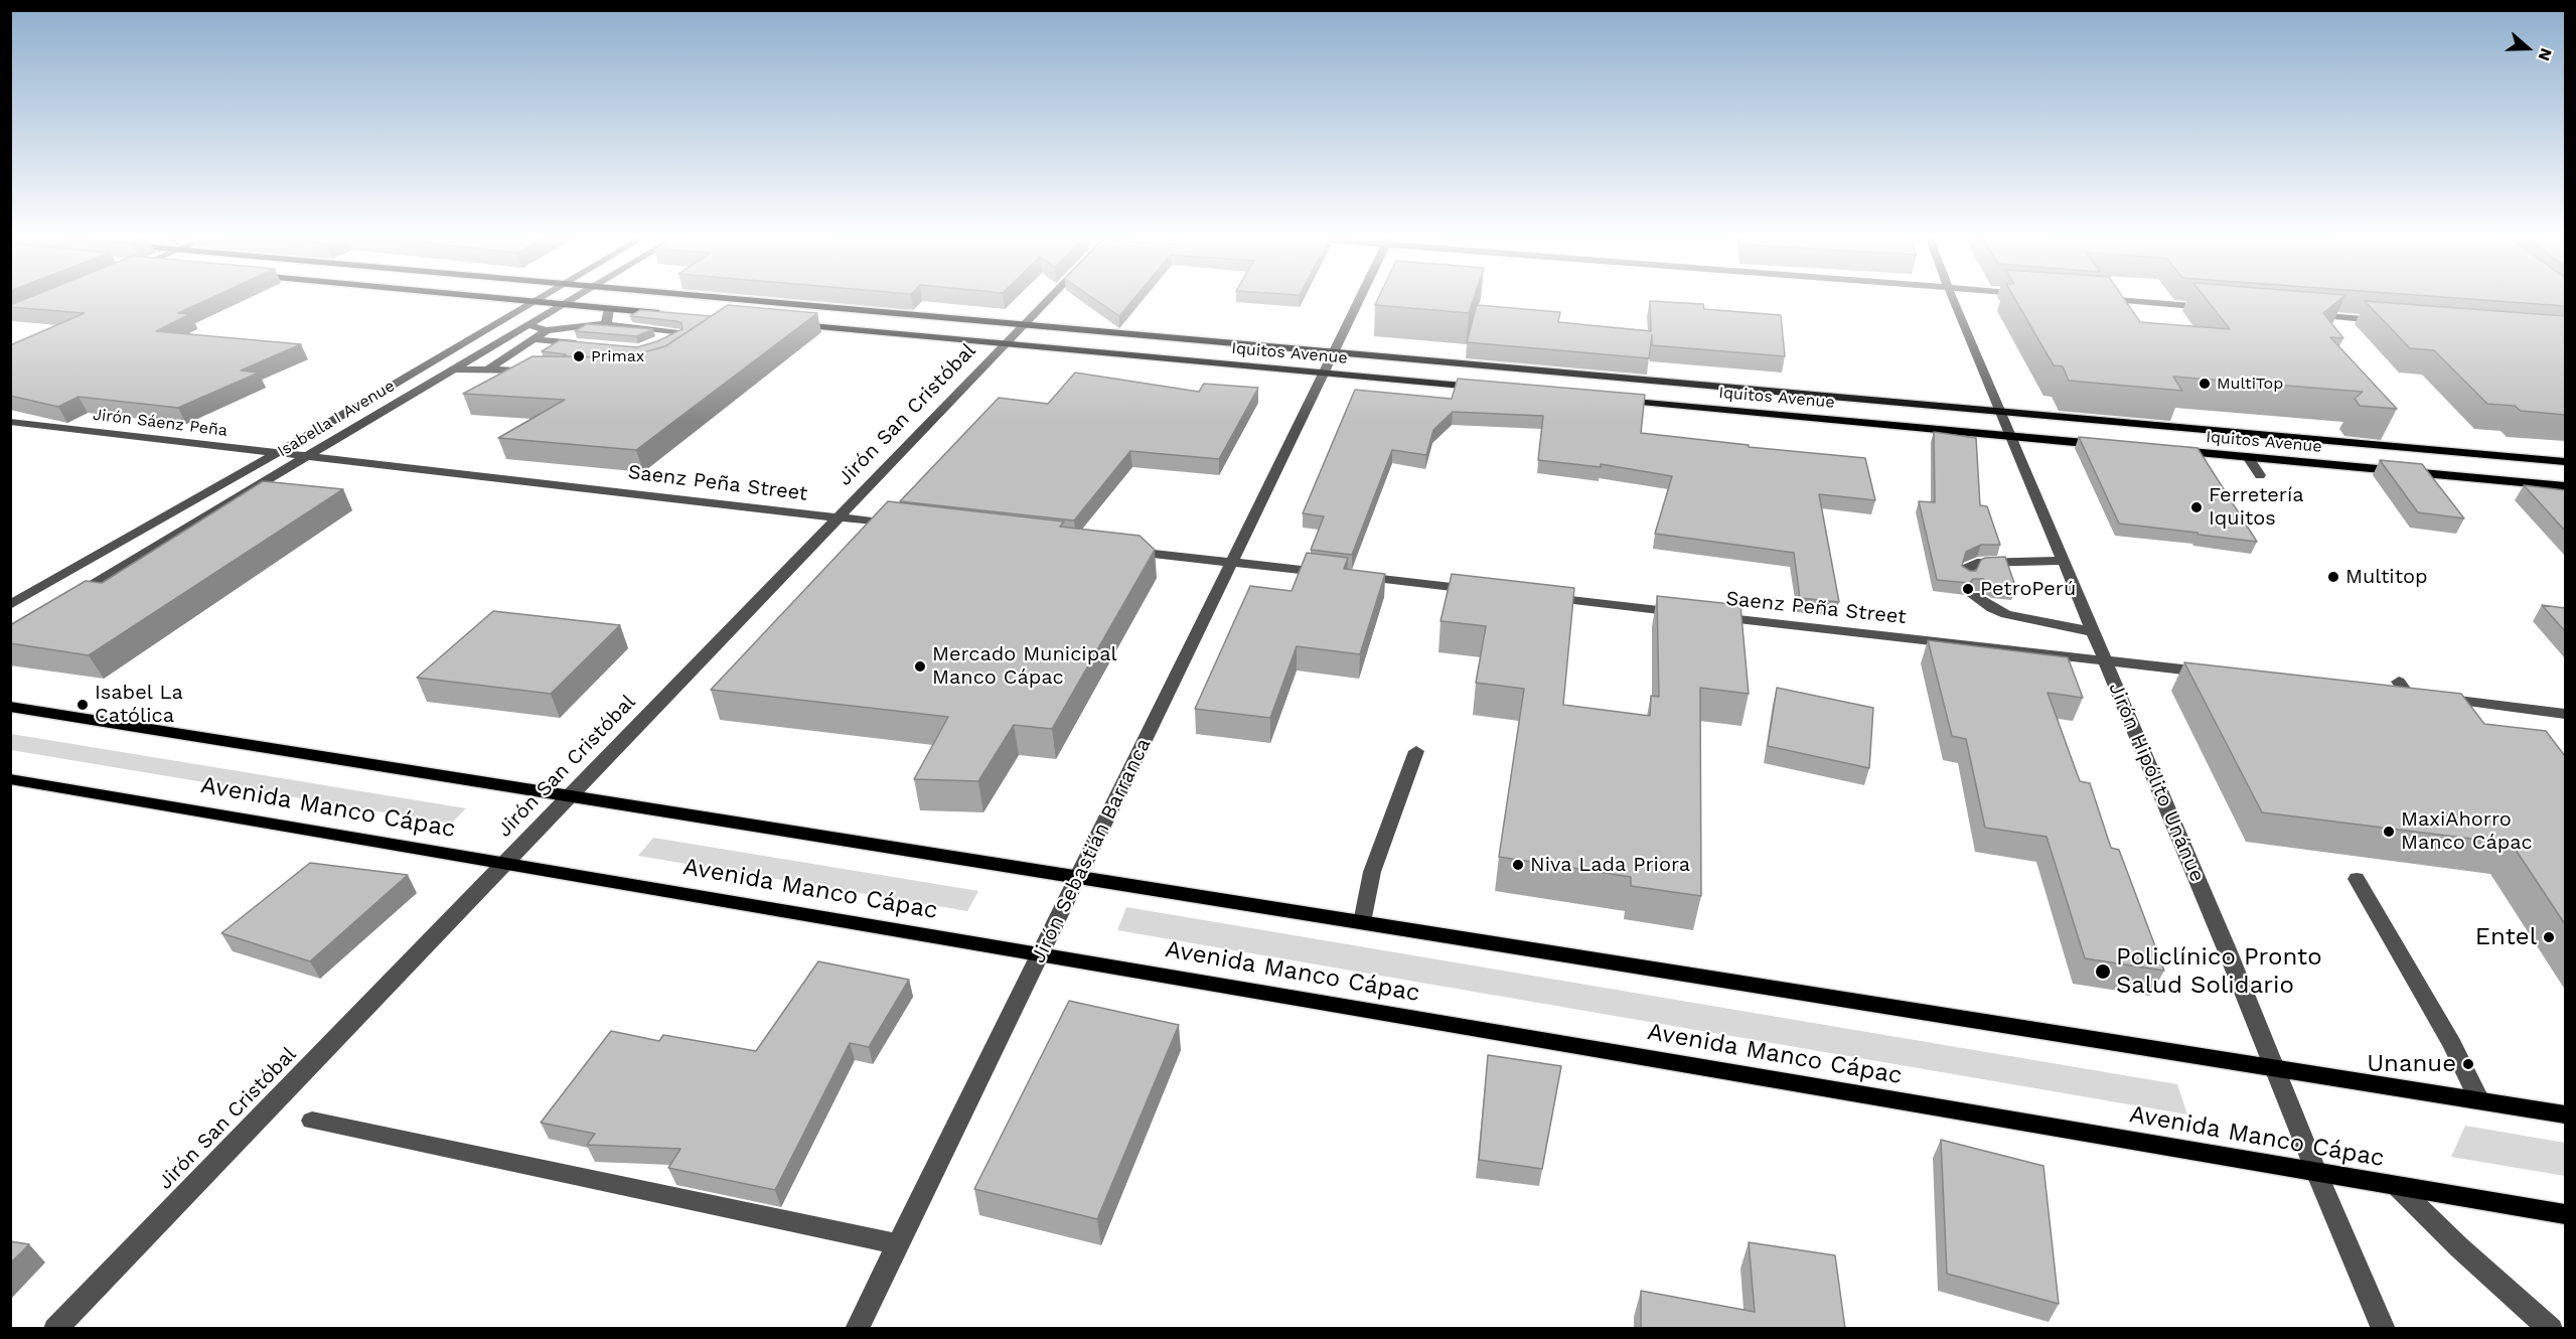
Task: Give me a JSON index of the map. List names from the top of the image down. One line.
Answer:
{"streets":{"main road":["Iquitos Avenue","Avenida Manco Cápac"],"street":["Jirón San Cristóbal","Isabella I Avenue","Jirón Sáenz Peña","Saenz Peña Street","Jirón Hipólito Unánue","Jirón Sebastián Barranca"]},"crossings":[["Iquitos Avenue","Jirón San Cristóbal"],["Iquitos Avenue","Jirón Hipólito Unánue"],["Iquitos Avenue","Jirón Sebastián Barranca"],["Jirón San Cristóbal","Saenz Peña Street"],["Jirón San Cristóbal","Avenida Manco Cápac"],["Isabella I Avenue","Jirón Sáenz Peña"],["Isabella I Avenue","Saenz Peña Street"],["Jirón Sáenz Peña","Saenz Peña Street"],["Saenz Peña Street","Jirón Hipólito Unánue"],["Jirón Hipólito Unánue","Avenida Manco Cápac"],["Avenida Manco Cápac","Jirón Sebastián Barranca"]],"places":["Primax","MultiTop","Ferretería Iquitos","Multitop","PetroPerú","Mercado Municipal Manco Cápac","Isabel La Católica","MaxiAhorro Manco Cápac","Niva Lada Priora","Entel","Policlínico Pronto Salud Solidario","Unanue"],"north":"right"}
